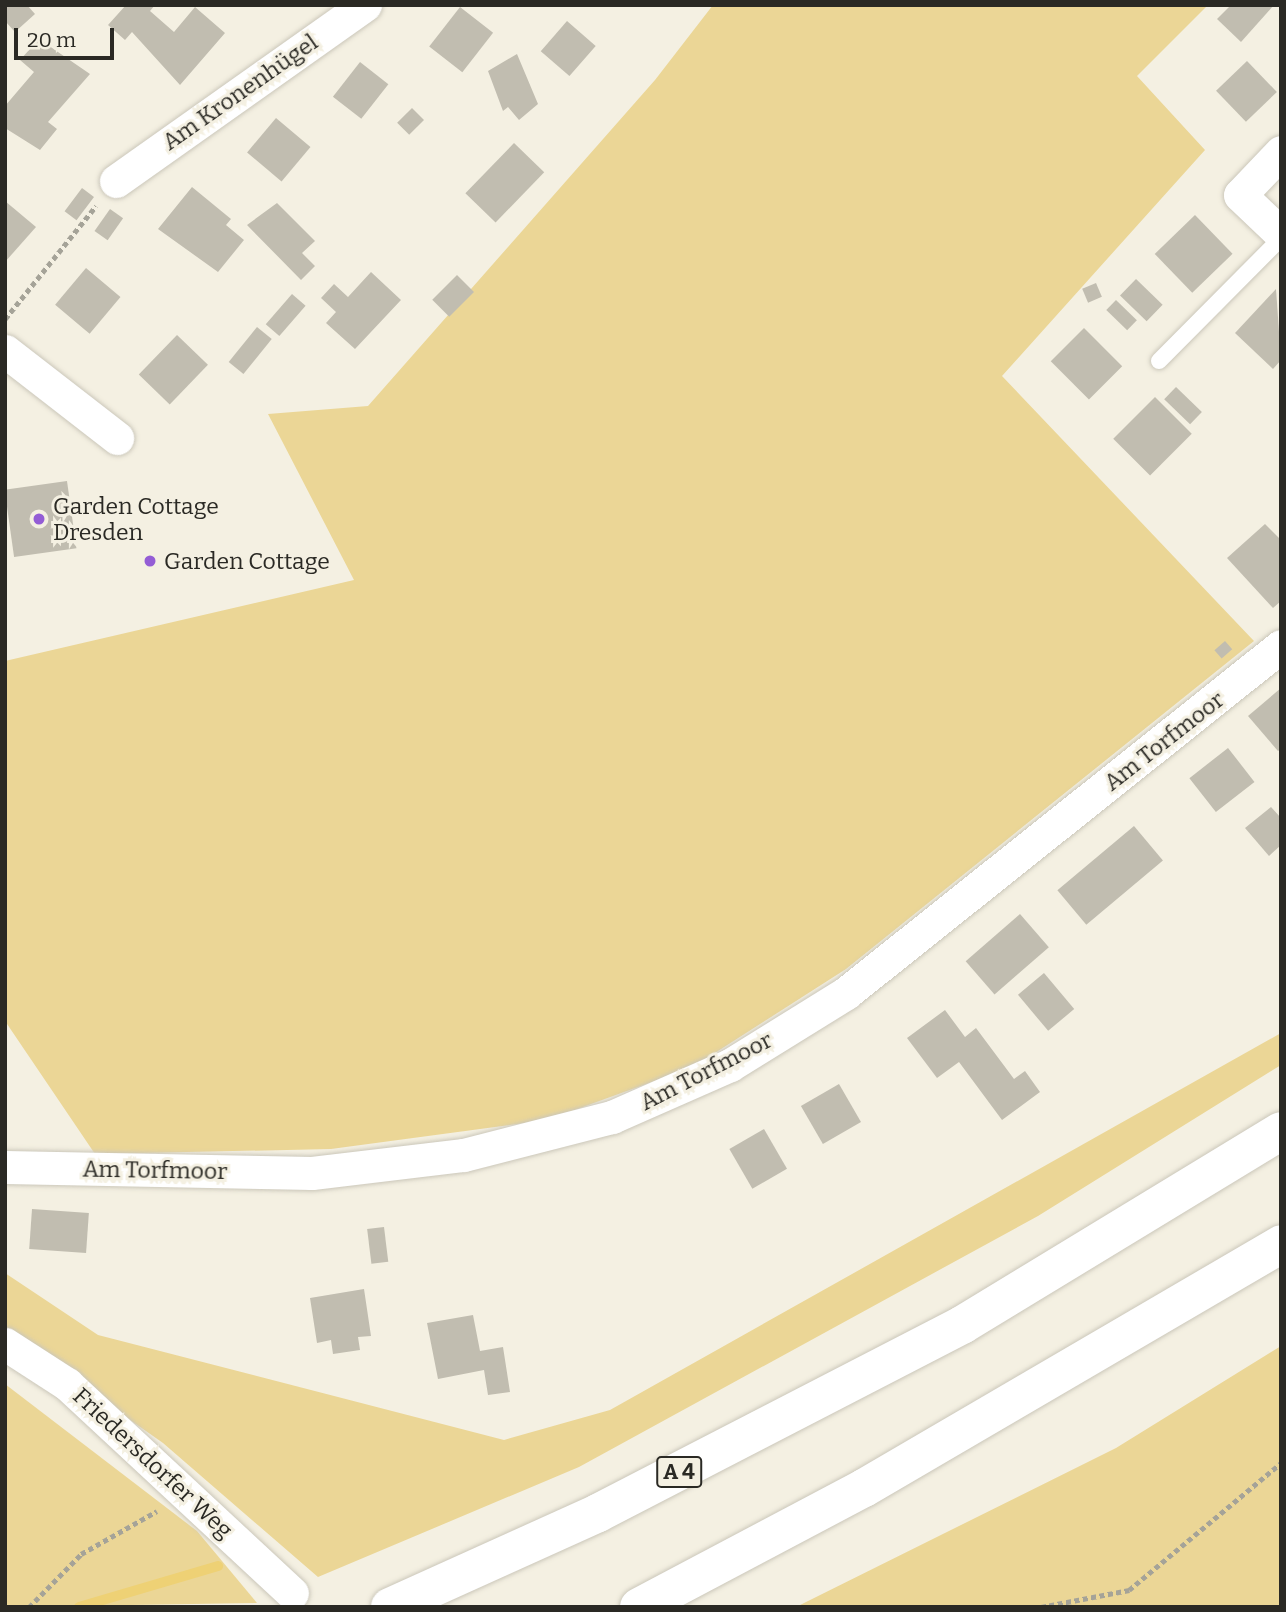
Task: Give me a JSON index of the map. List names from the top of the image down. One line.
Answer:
{"streets":{"highway":["A 4"],"street":["Am Kronenhügel","Am Torfmoor","Friedersdorfer Weg"]},"places":["Garden Cottage Dresden","Garden Cottage"],"scale_bar":"20 m"}
